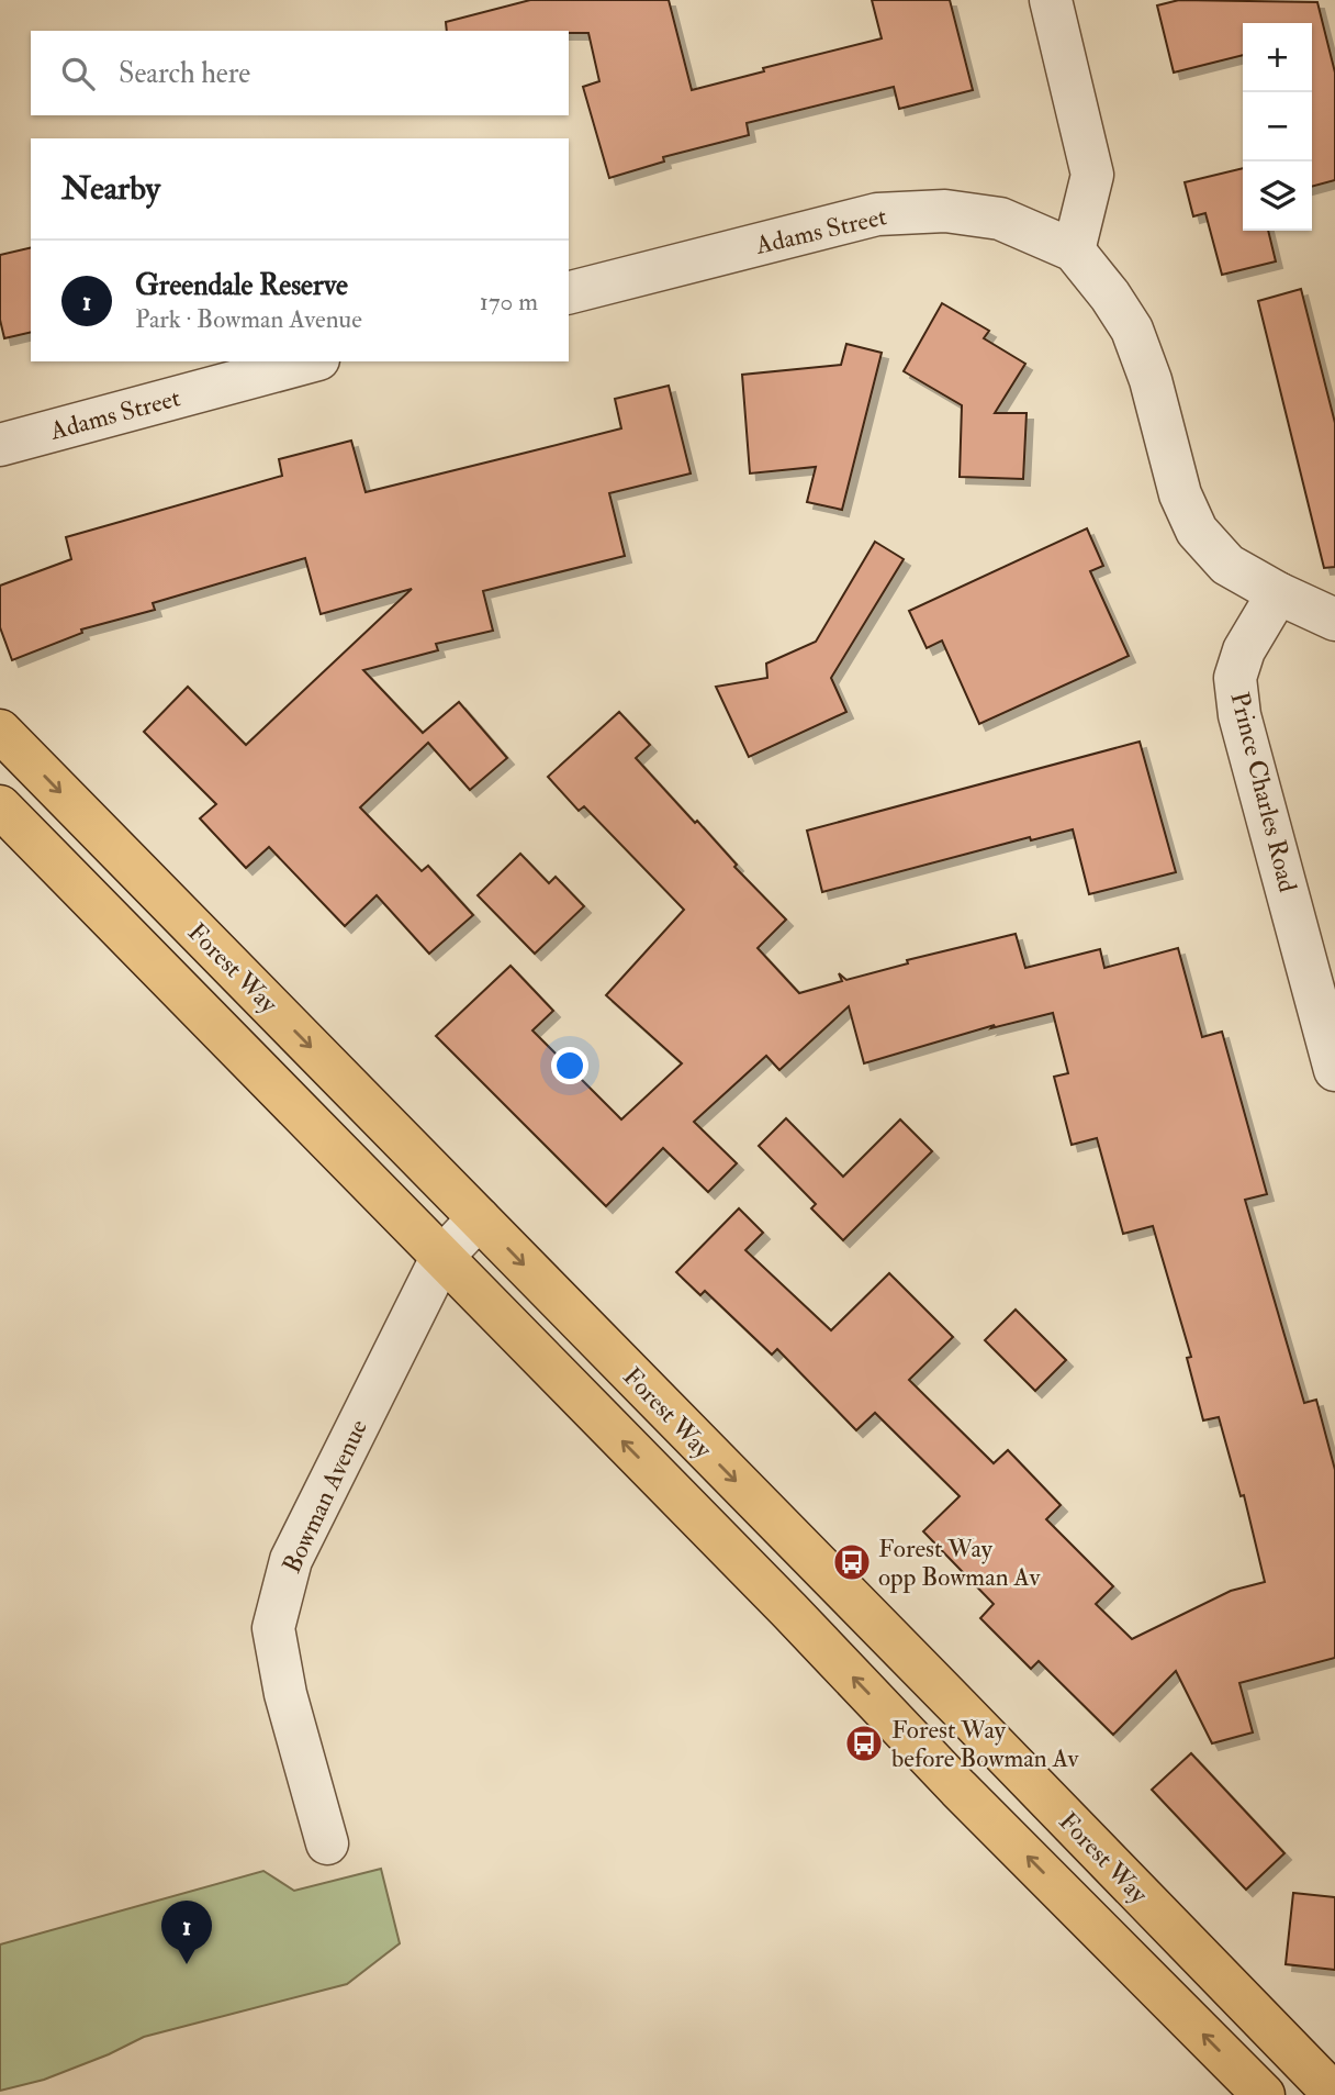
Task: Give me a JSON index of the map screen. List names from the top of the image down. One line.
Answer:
{"streets":{"main road":["Forest Way"],"street":["Adams Street","Prince Charles Road","Bowman Avenue"]},"crossings":[["Forest Way","Bowman Avenue"]],"places":{"bus stop":["Forest Way opp Bowman Av","Forest Way before Bowman Av"]},"page":{"map_buttons":["+","−"],"search":"Search here","heading":"Nearby","list":[{"mark":"1","name":"Greendale Reserve","note":"Park · Bowman Avenue","value":"170 m"}],"pins":"1"}}
